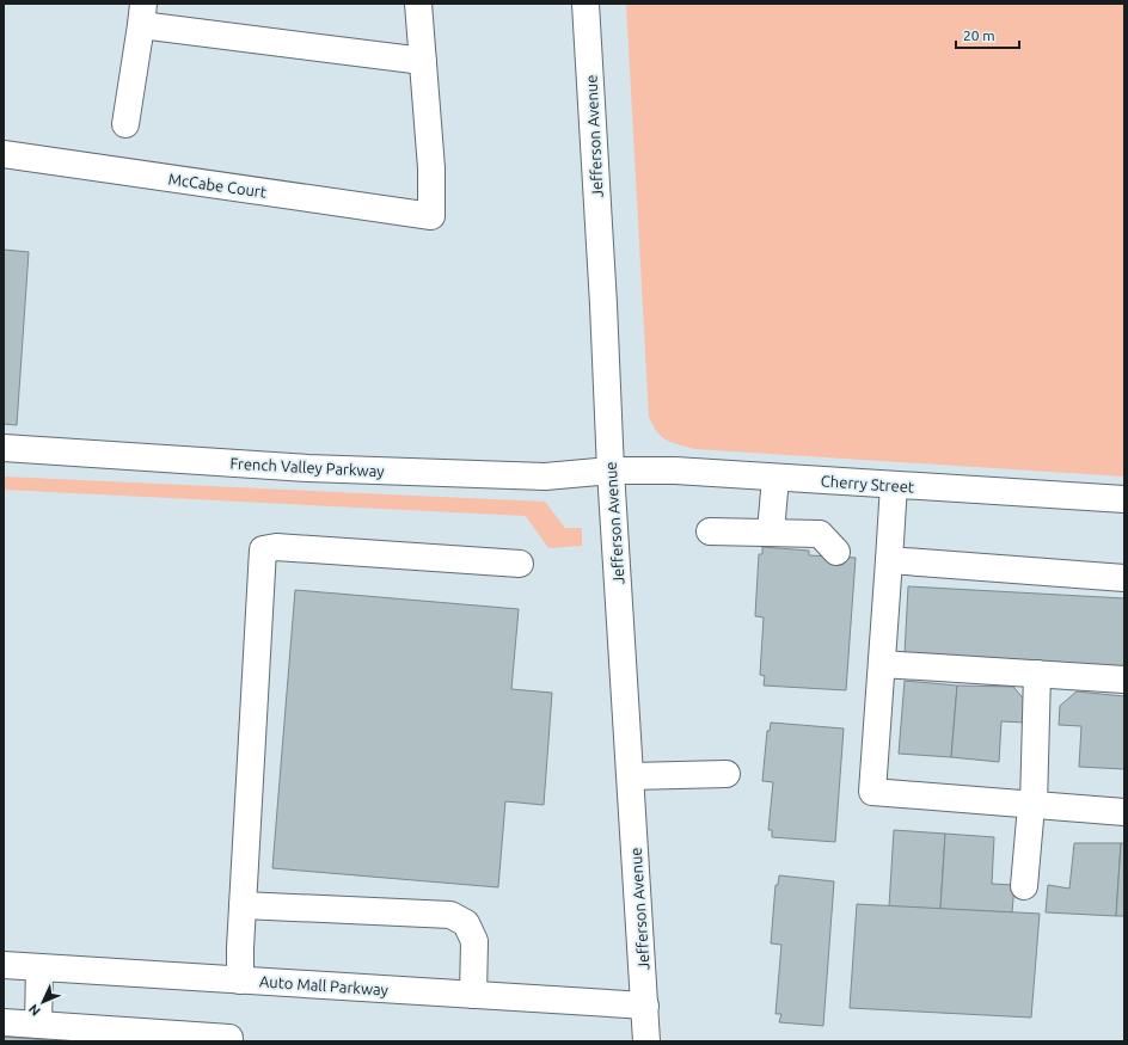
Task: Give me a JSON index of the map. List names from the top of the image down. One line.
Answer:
{"streets":{"main road":["Jefferson Avenue","McCabe Court","French Valley Parkway","Cherry Street","Auto Mall Parkway"]},"crossings":[["Jefferson Avenue","French Valley Parkway"],["Jefferson Avenue","Cherry Street"],["Jefferson Avenue","Auto Mall Parkway"],["French Valley Parkway","Cherry Street"]],"scale_bar":"20 m","north":"bottom left"}
